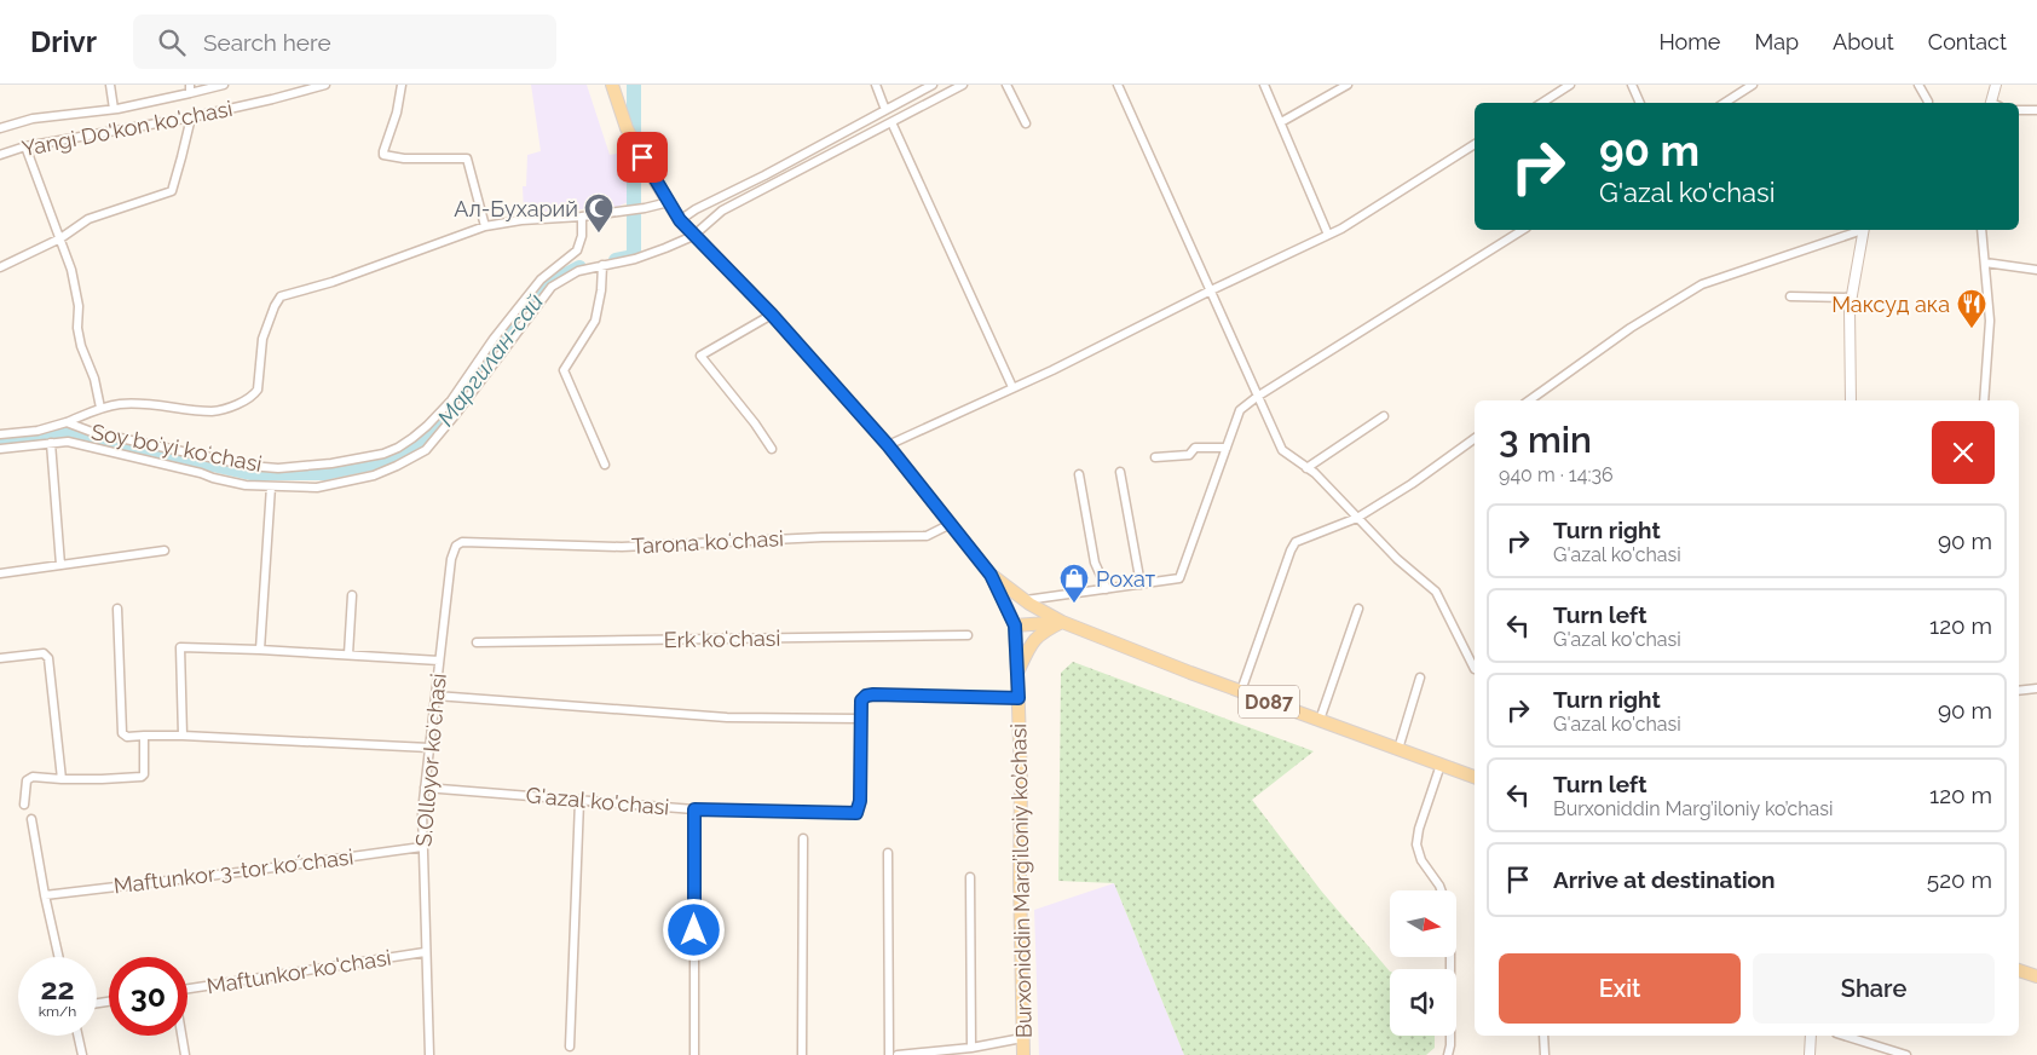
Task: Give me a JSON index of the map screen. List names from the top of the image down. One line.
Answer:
{"streets":{"main road":["D087","Burxoniddin Marg’iloniy ko’chasi"],"street":["Yangi Do'kon ko'chasi","Soy boʻyi koʻchasi","Tarona koʻchasi","Erk koʻchasi","S.Olloyor koʻchasi","G'azal ko'chasi","Maftunkor 3-tor koʼchasi","Maftunkor ko'chasi"]},"crossings":[["Soy boʻyi koʻchasi","Burxoniddin Marg’iloniy ko’chasi"],["Tarona koʻchasi","S.Olloyor koʻchasi"],["Tarona koʻchasi","Burxoniddin Marg’iloniy ko’chasi"],["D087","Burxoniddin Marg’iloniy ko’chasi"],["S.Olloyor koʻchasi","G'azal ko'chasi"],["S.Olloyor koʻchasi","Maftunkor 3-tor koʼchasi"],["S.Olloyor koʻchasi","Maftunkor ko'chasi"],["G'azal ko'chasi","Burxoniddin Marg’iloniy ko’chasi"]],"water":["Маргилан-сай"],"places":{"mosque":["Ал-Бухарий"],"restaurant":["Максуд ака"],"shop":["Рохат"]},"north":"right","page":{"header":"Drivr","search":"Search here","nav":["Home","Map","About","Contact"],"turn":["90 m","G'azal ko'chasi"],"heading":["3 min","940 m · 14:36"],"list":[{"name":"Turn right","note":"G'azal ko'chasi","value":"90 m"},{"name":"Turn left","note":"G'azal ko'chasi","value":"120 m"},{"name":"Turn right","note":"G'azal ko'chasi","value":"90 m"},{"name":"Turn left","note":"Burxoniddin Marg’iloniy ko’chasi","value":"120 m"},{"name":"Arrive at destination","value":"520 m"}],"buttons":["Exit","Share"],"speed":"22 km/h","limit":"30"}}
